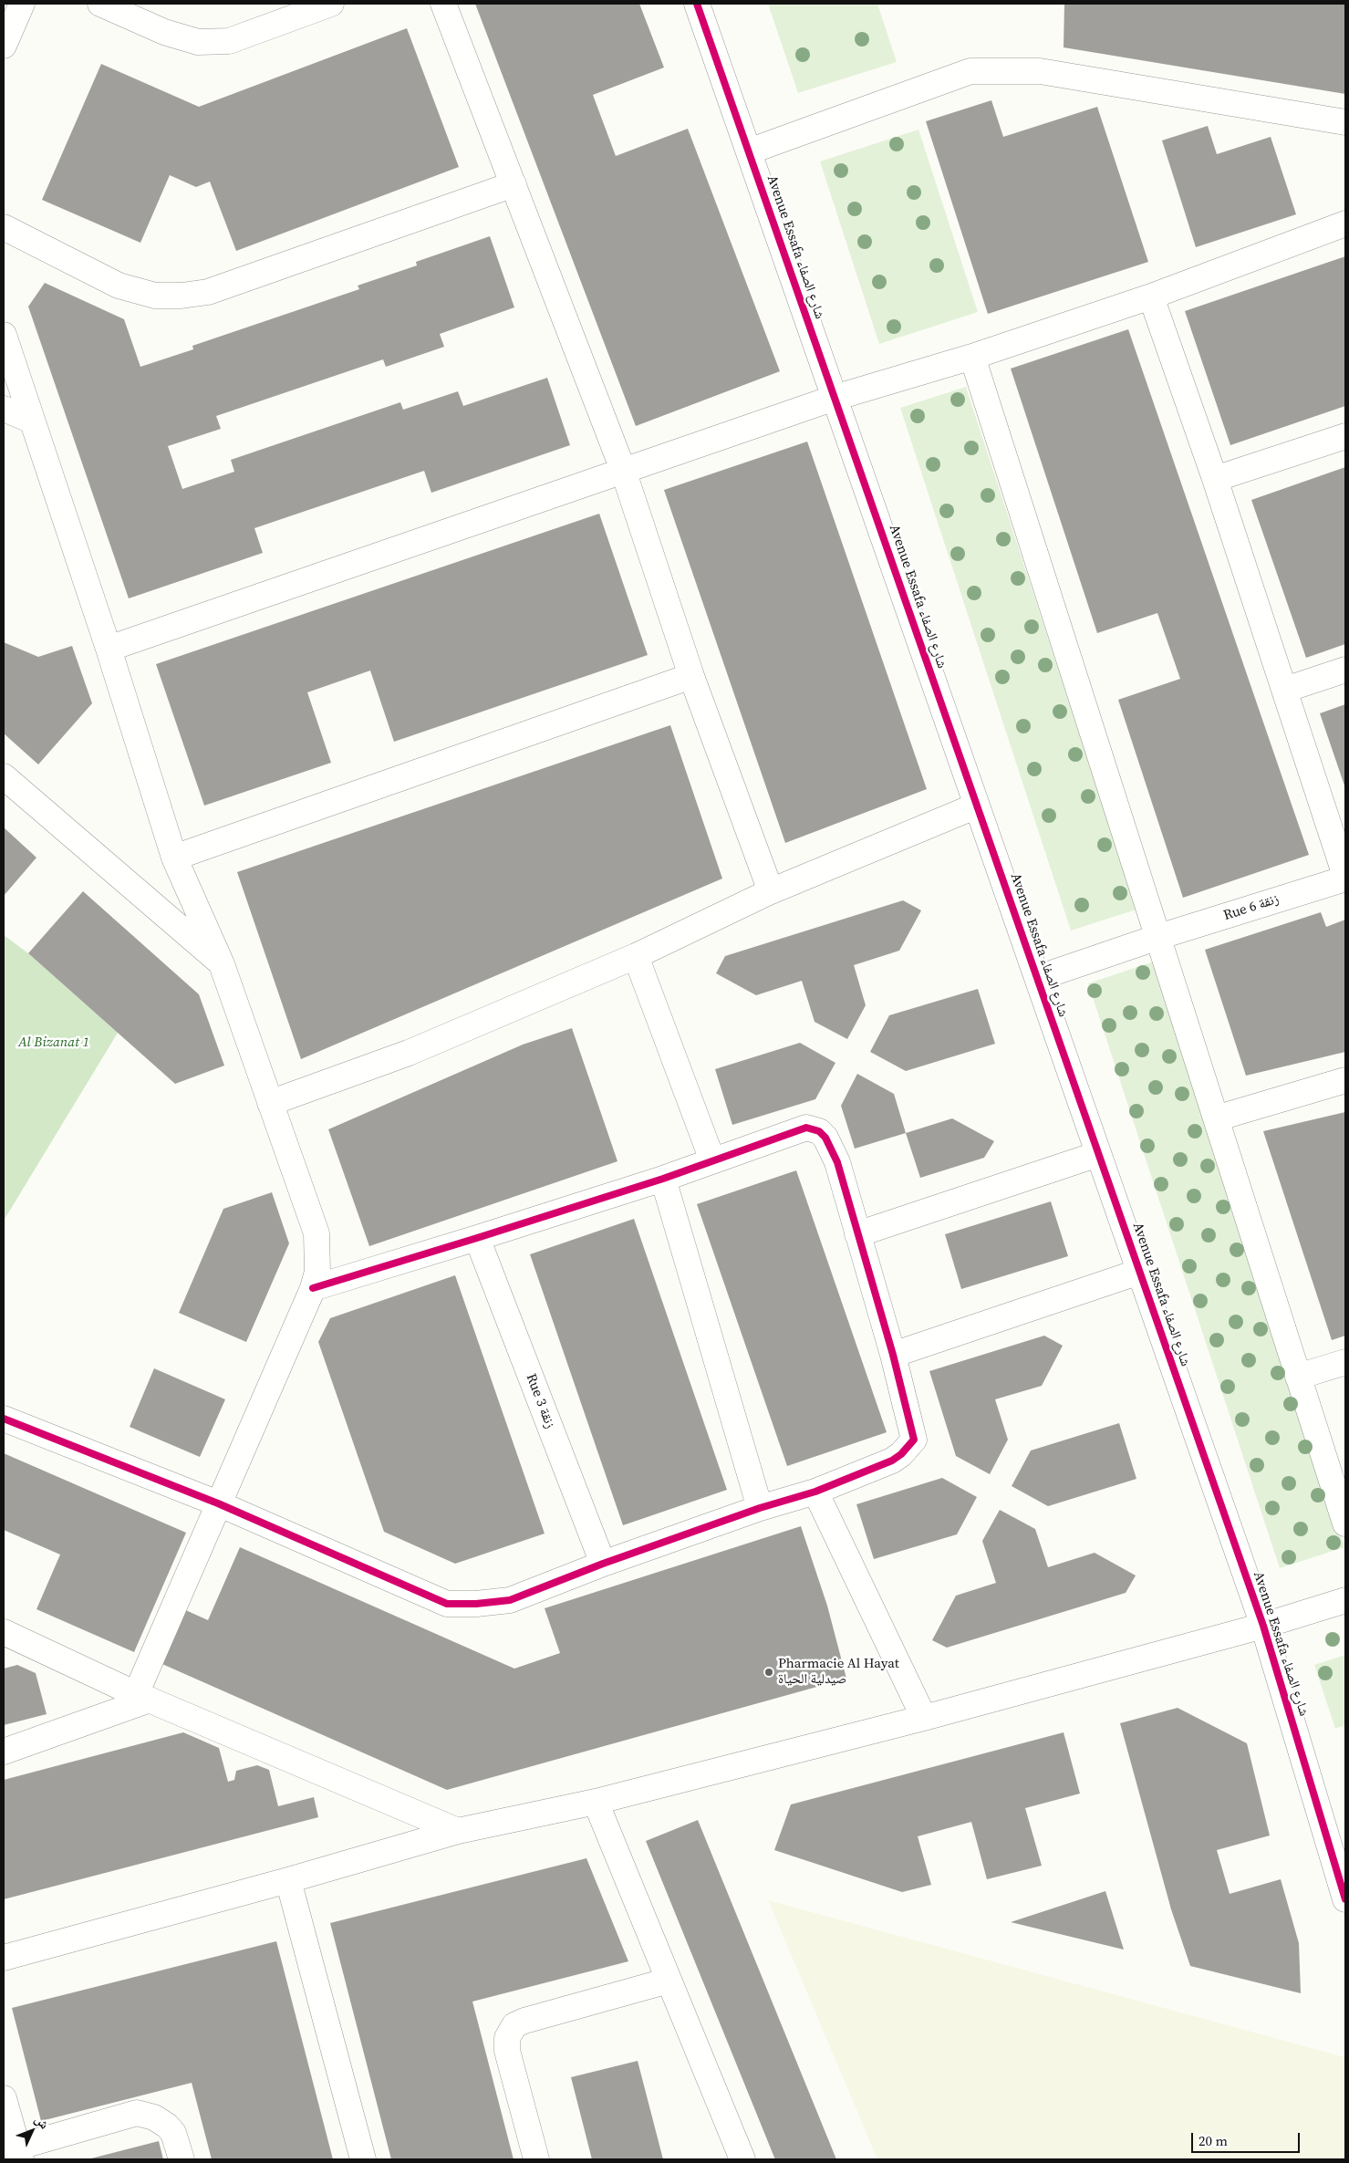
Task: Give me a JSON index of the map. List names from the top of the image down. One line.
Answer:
{"streets":{"street":["Avenue Essafa شارع الصفاء","Rue 6 زنقة","Rue 3 زنقة"]},"crossings":[["Avenue Essafa شارع الصفاء","Rue 6 زنقة"]],"parks":["Al Bizanat 1"],"places":["Pharmacie Al Hayat صيدلية الحياة"],"scale_bar":"20 m","north":"top right"}
